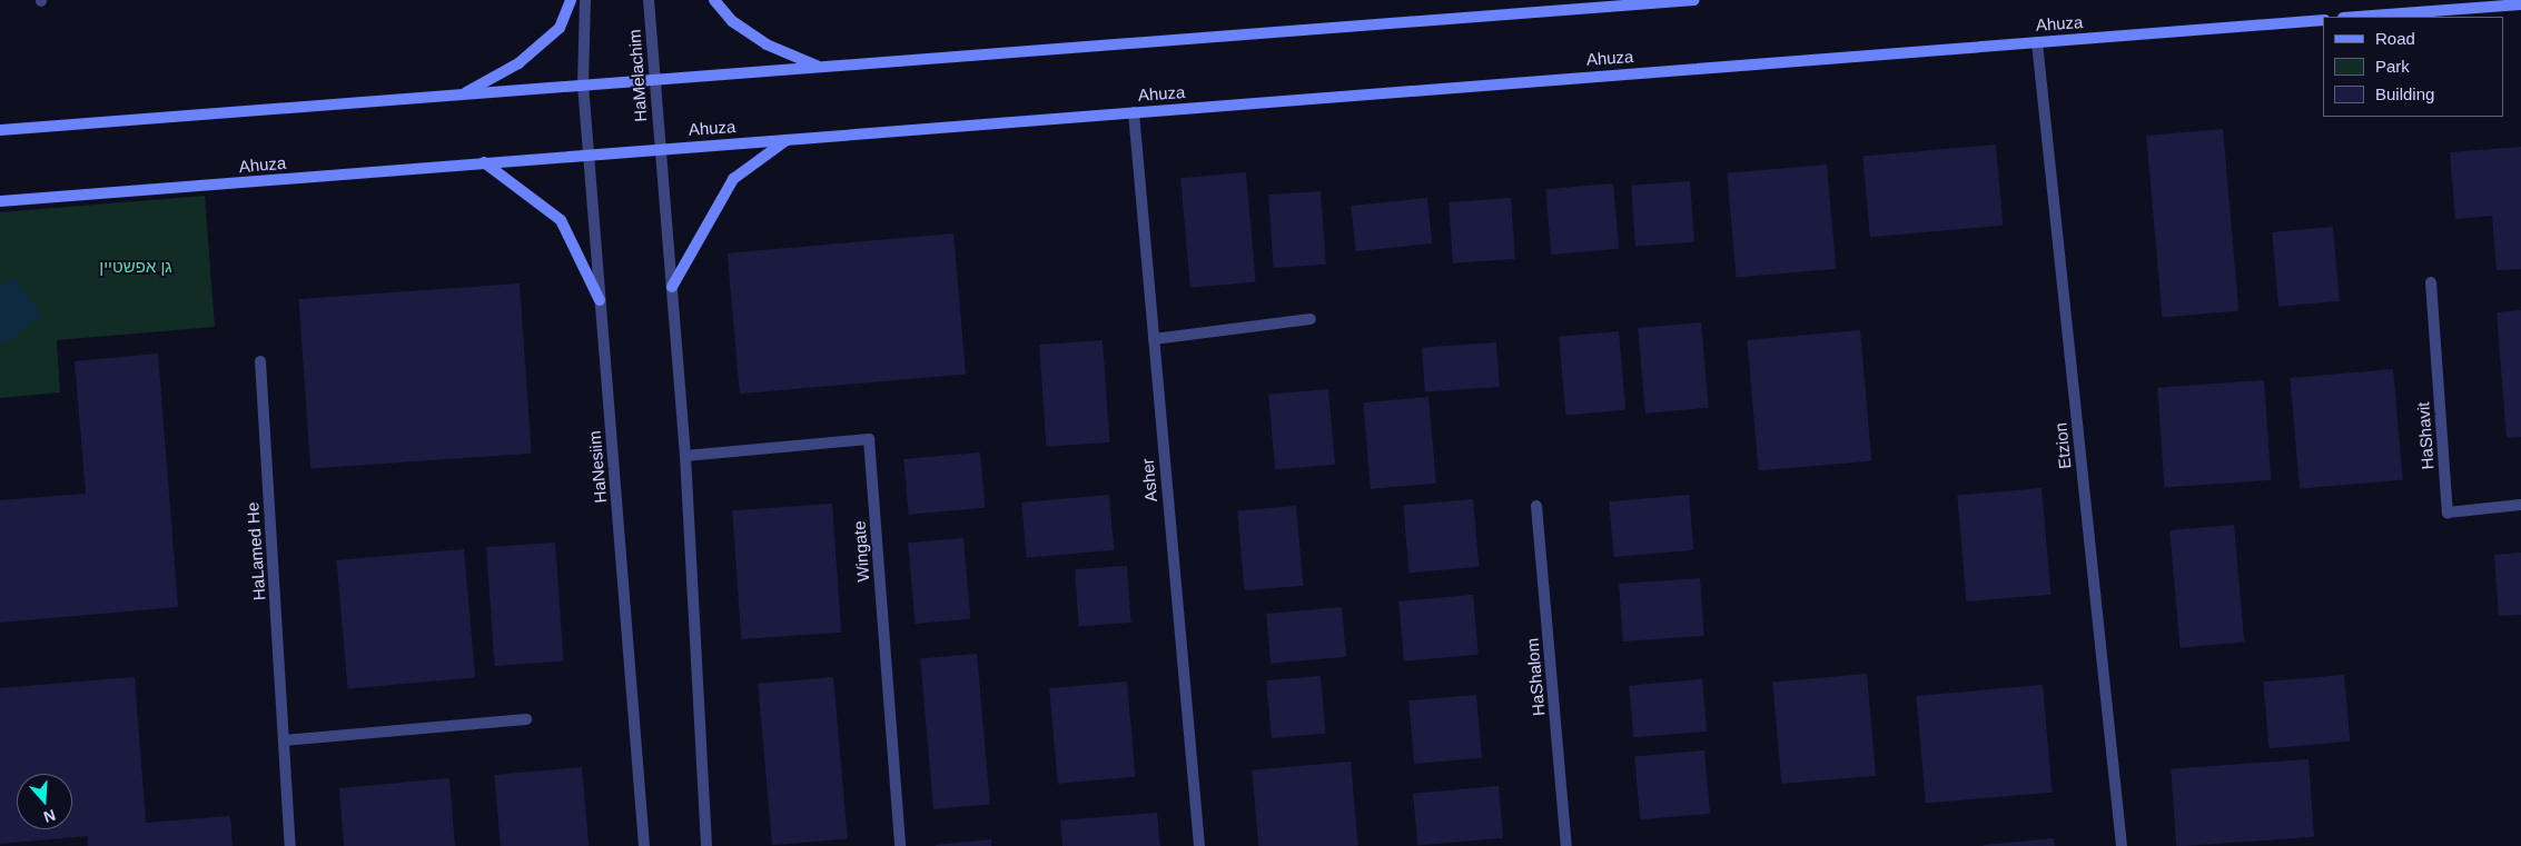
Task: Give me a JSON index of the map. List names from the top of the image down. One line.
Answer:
{"streets":{"main road":["Ahuza"],"street":["HaMelachim","HaShavit","Etzion","HaNesiim","Asher","HaLamed He","Wingate","HaShalom"]},"crossings":[["Ahuza","HaMelachim"],["Ahuza","Etzion"],["Ahuza","HaNesiim"],["Ahuza","Asher"]],"parks":["גן אפשטיין"],"legend":["Road","Park","Building"],"north":"bottom"}
